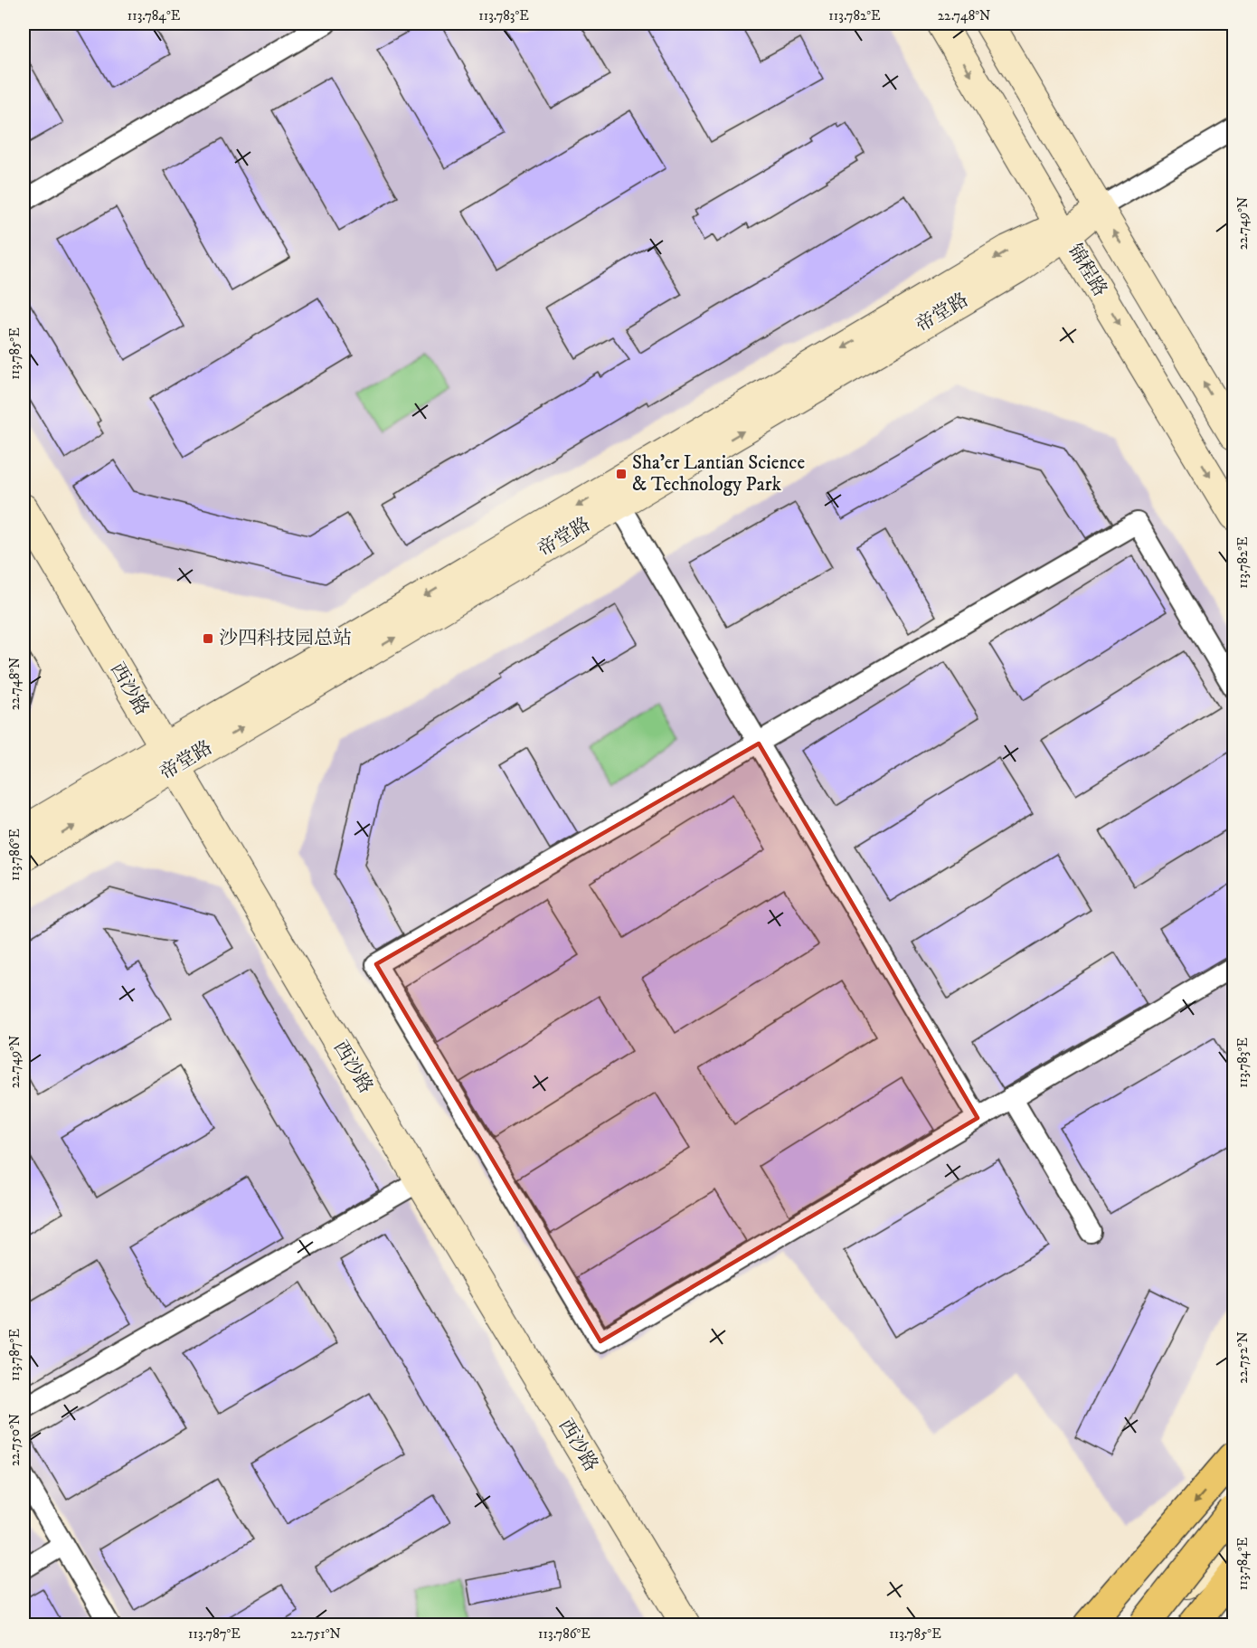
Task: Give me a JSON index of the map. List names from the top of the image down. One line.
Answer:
{"streets":{"street":["锦程路","帝堂路","西沙路"]},"crossings":[["锦程路","帝堂路"],["帝堂路","西沙路"]],"places":{"transit":["Sha'er Lantian Science & Technology Park","沙四科技园总站"]},"coordinates":["113.784°E","113.783°E","113.782°E","22.748°N","22.749°N","113.785°E","113.786°E","113.787°E","22.752°N","22.750°N","22.751°N"]}
